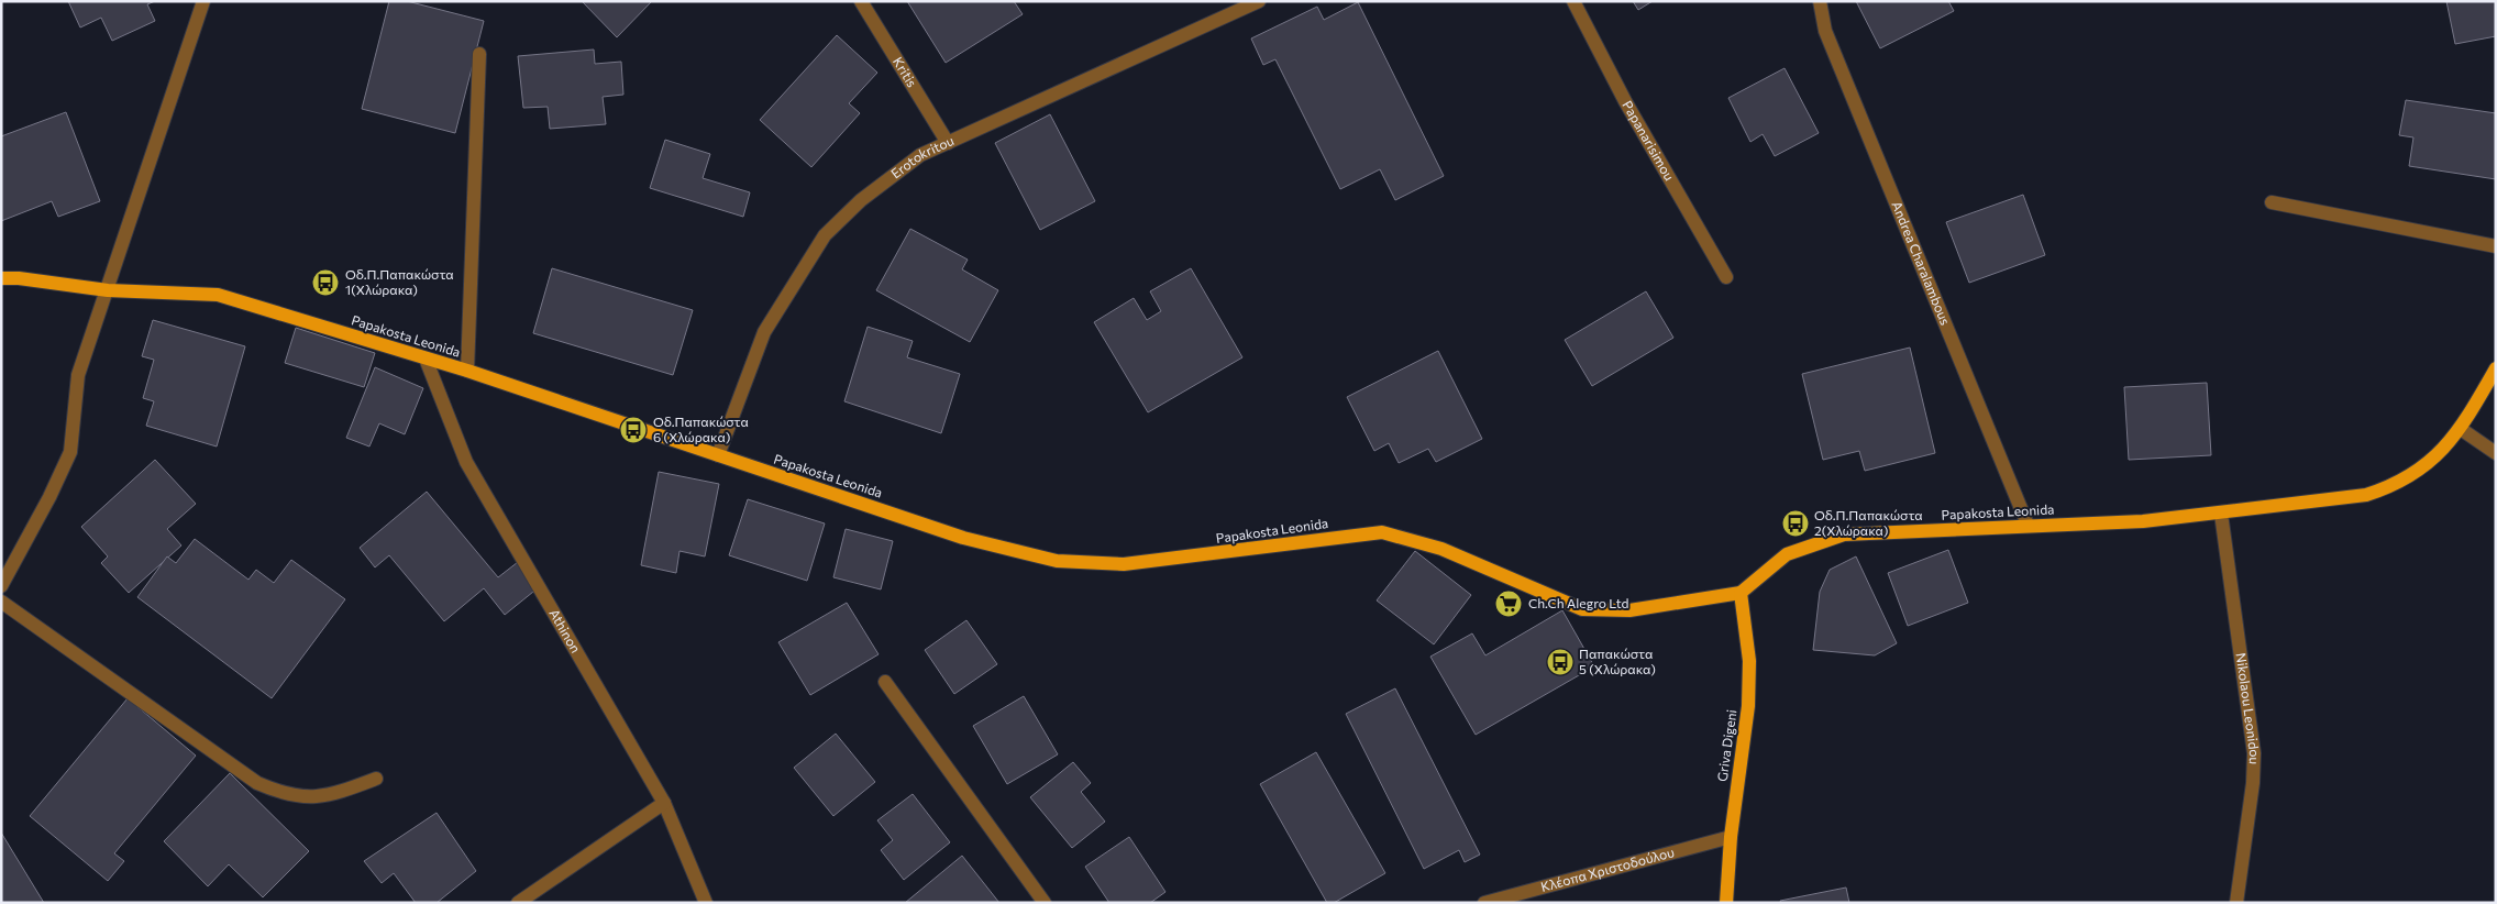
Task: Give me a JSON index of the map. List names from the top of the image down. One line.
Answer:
{"streets":{"main road":["Papakosta Leonida","Griva Digeni"],"street":["Kritis","Papanarisimou","Erotokritou","Andrea Charalambous","Athinon","Nikolaou Leonidou","Κλέοπα Χριστοδούλου"]},"crossings":[["Kritis","Erotokritou"],["Erotokritou","Papakosta Leonida"],["Andrea Charalambous","Papakosta Leonida"],["Papakosta Leonida","Athinon"],["Papakosta Leonida","Nikolaou Leonidou"],["Papakosta Leonida","Griva Digeni"],["Griva Digeni","Κλέοπα Χριστοδούλου"]],"places":{"bus stop":["Οδ.Π.Παπακώστα 1(Χλώρακα)","Οδ.Παπακώστα 6 (Χλώρακα)","Οδ.Π.Παπακώστα 2(Χλώρακα)","Παπακώστα 5 (Χλώρακα)"],"supermarket":["Ch.Ch Alegro Ltd"]}}
